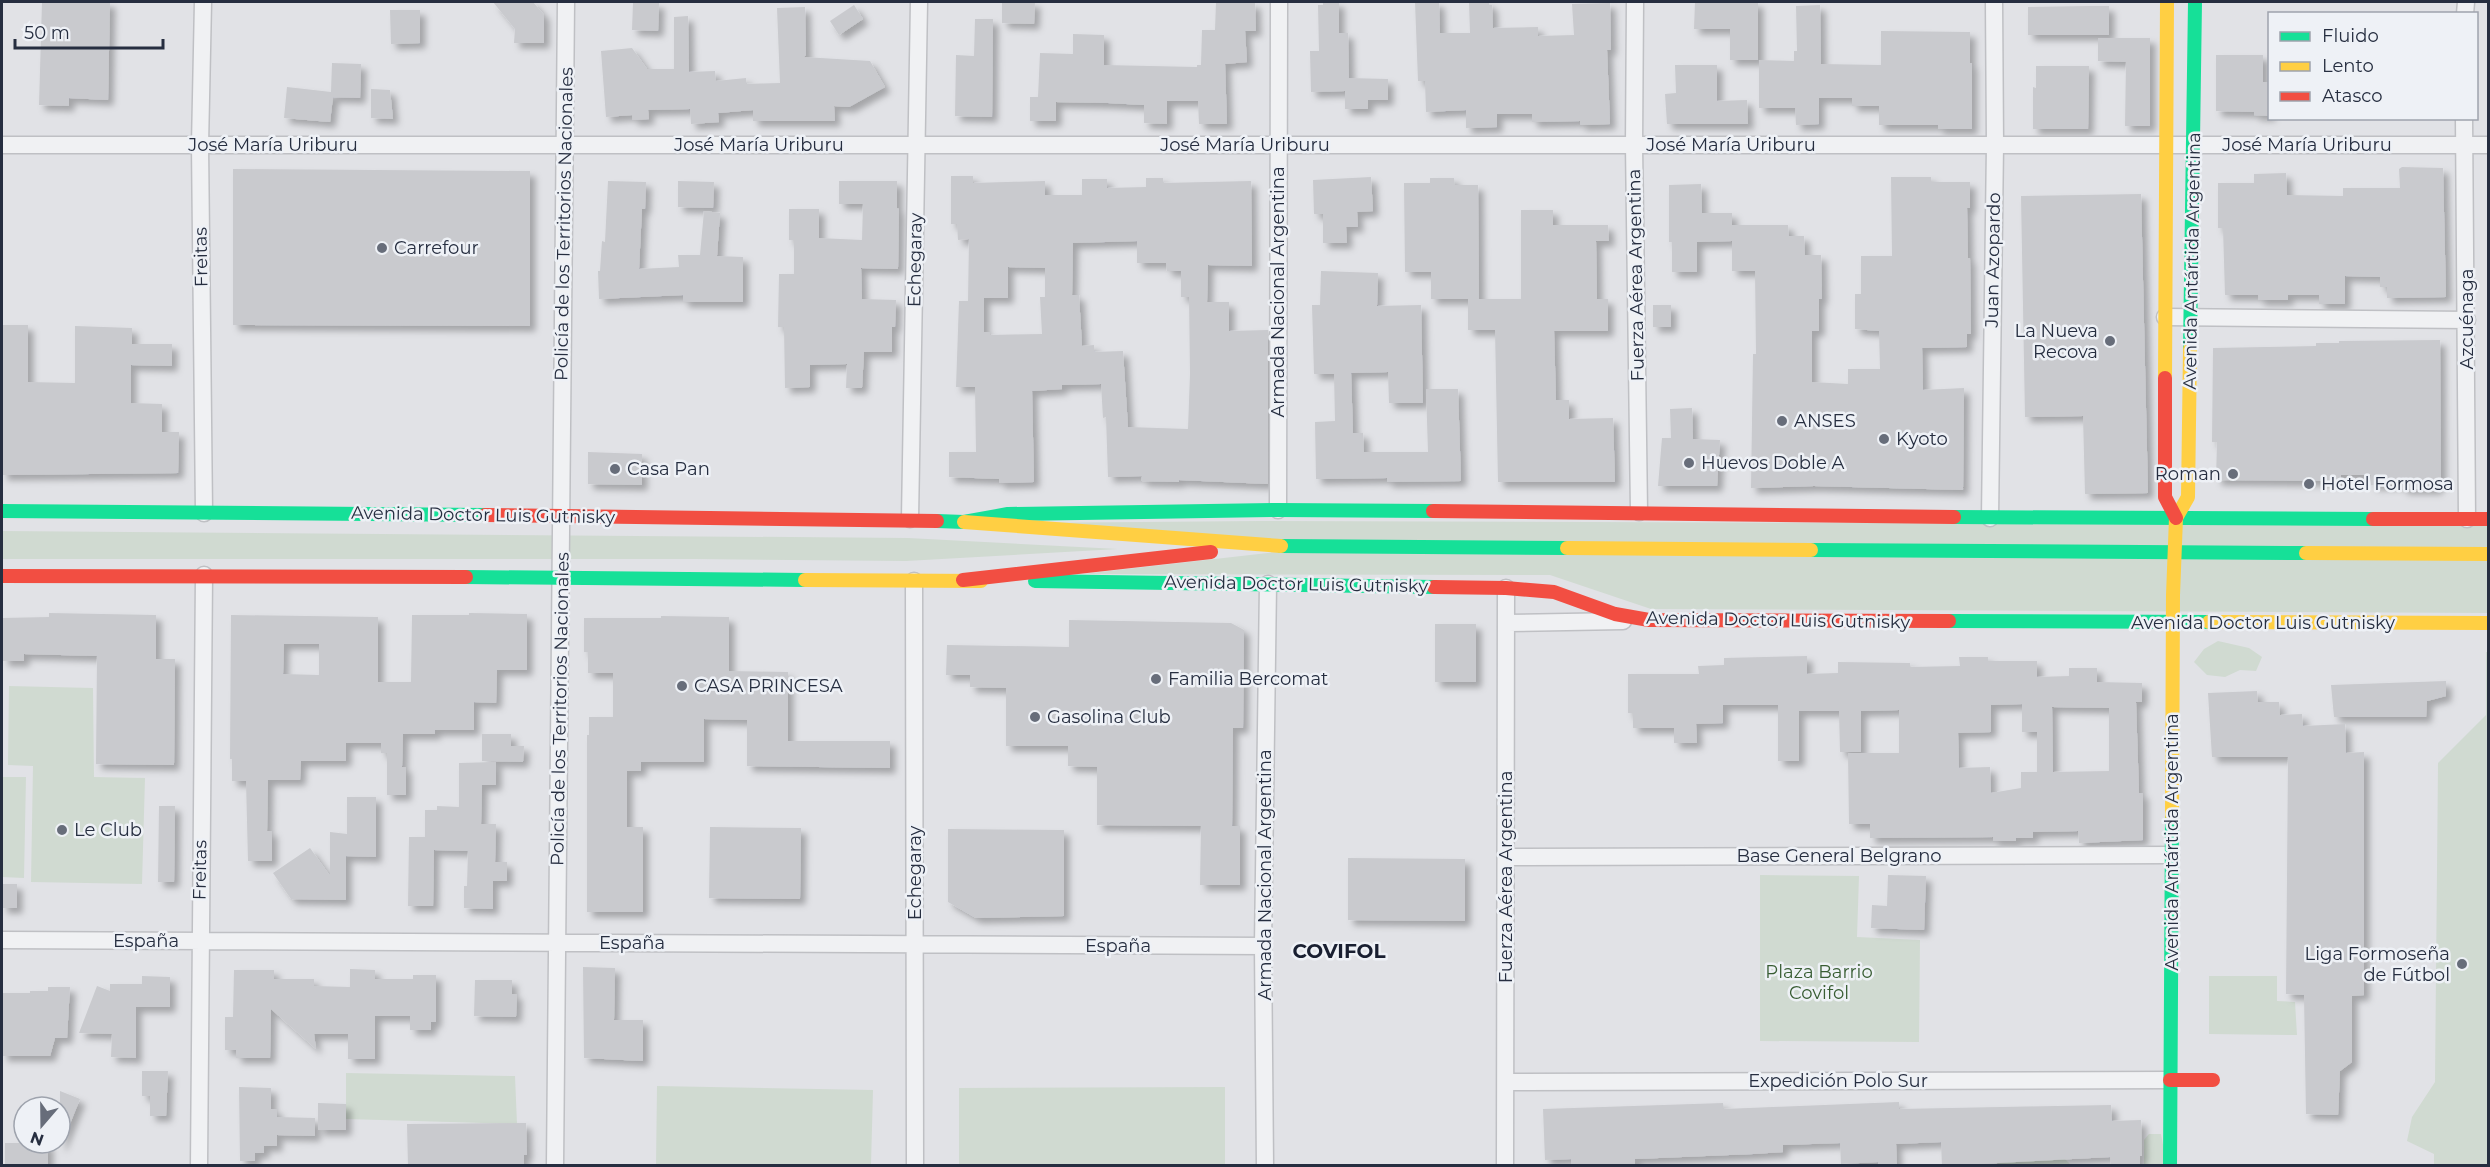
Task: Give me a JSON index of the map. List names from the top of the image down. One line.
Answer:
{"streets":{"main road":["Avenida Antártida Argentina","Avenida Doctor Luis Gutnisky"],"street":["José María Uriburu","Policía de los Territorios Nacionales","Freitas","Echegaray","Juan Azopardo","Fuerza Aérea Argentina","Armada Nacional Argentina","Azcuénaga","Base General Belgrano","España","Expedición Polo Sur"]},"crossings":[["José María Uriburu","Policía de los Territorios Nacionales"],["José María Uriburu","Freitas"],["José María Uriburu","Echegaray"],["José María Uriburu","Juan Azopardo"],["José María Uriburu","Avenida Antártida Argentina"],["José María Uriburu","Fuerza Aérea Argentina"],["José María Uriburu","Armada Nacional Argentina"],["José María Uriburu","Azcuénaga"],["Policía de los Territorios Nacionales","Avenida Doctor Luis Gutnisky"],["Policía de los Territorios Nacionales","España"],["Freitas","Avenida Doctor Luis Gutnisky"],["Freitas","España"],["Echegaray","Avenida Doctor Luis Gutnisky"],["Echegaray","España"],["Juan Azopardo","Avenida Doctor Luis Gutnisky"],["Avenida Antártida Argentina","Avenida Doctor Luis Gutnisky"],["Avenida Antártida Argentina","Base General Belgrano"],["Avenida Antártida Argentina","Expedición Polo Sur"],["Fuerza Aérea Argentina","Avenida Doctor Luis Gutnisky"],["Fuerza Aérea Argentina","Base General Belgrano"],["Fuerza Aérea Argentina","Expedición Polo Sur"],["Armada Nacional Argentina","Avenida Doctor Luis Gutnisky"],["Armada Nacional Argentina","España"],["Azcuénaga","Avenida Doctor Luis Gutnisky"]],"districts":["COVIFOL"],"parks":["Plaza Barrio Covifol"],"places":["Carrefour","La Nueva Recova","ANSES","Kyoto","Huevos Doble A","Casa Pan","Roman","Hotel Formosa","Familia Bercomat","CASA PRINCESA","Gasolina Club","Le Club","Liga Formoseña de Fútbol"],"legend":["Fluido","Lento","Atasco"],"scale_bar":"50 m","north":"bottom"}
